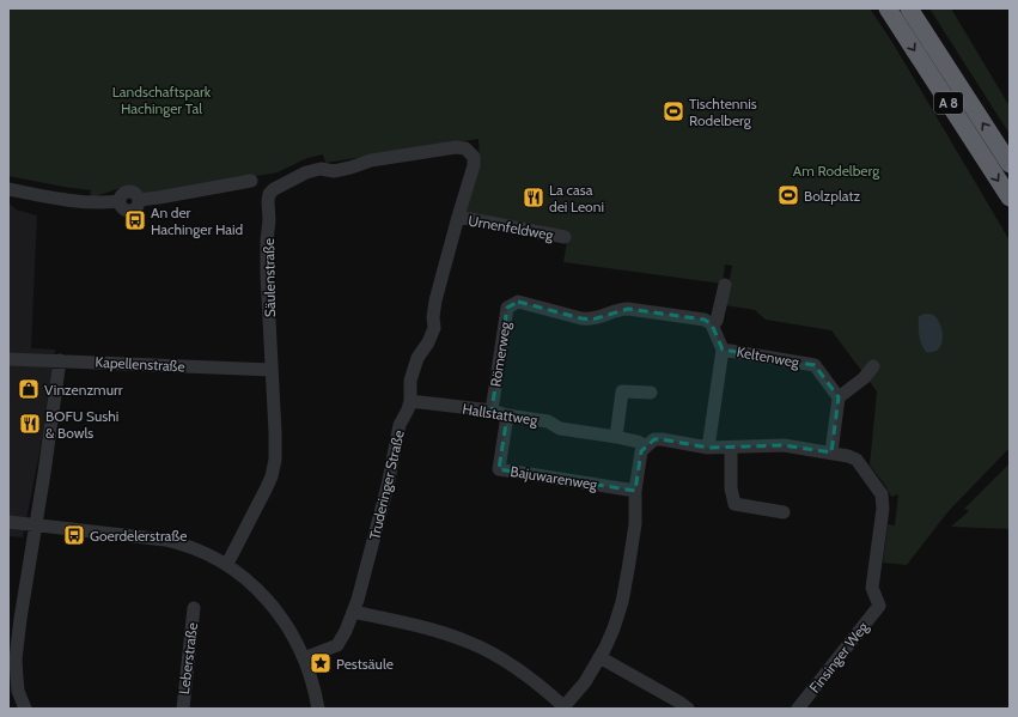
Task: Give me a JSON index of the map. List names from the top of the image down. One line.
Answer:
{"streets":{"highway":["A 8"],"street":["Urnenfeldweg","Säulenstraße","Römerweg","Keltenweg","Kapellenstraße","Hallstattweg","Bajuwarenweg","Truderinger Straße","Finsinger Weg","Leberstraße"]},"crossings":[["Urnenfeldweg","Truderinger Straße"],["Säulenstraße","Kapellenstraße"],["Säulenstraße","Truderinger Straße"],["Römerweg","Hallstattweg"],["Hallstattweg","Bajuwarenweg"],["Hallstattweg","Truderinger Straße"]],"parks":["Landschaftspark Hachinger Tal","Am Rodelberg"],"places":{"sports":["Tischtennis Rodelberg","Bolzplatz"],"restaurant":["La casa dei Leoni","BOFU Sushi & Bowls"],"bus stop":["An der Hachinger Haid","Goerdelerstraße"],"shop":["Vinzenzmurr"],"place":["Pestsäule"]}}
